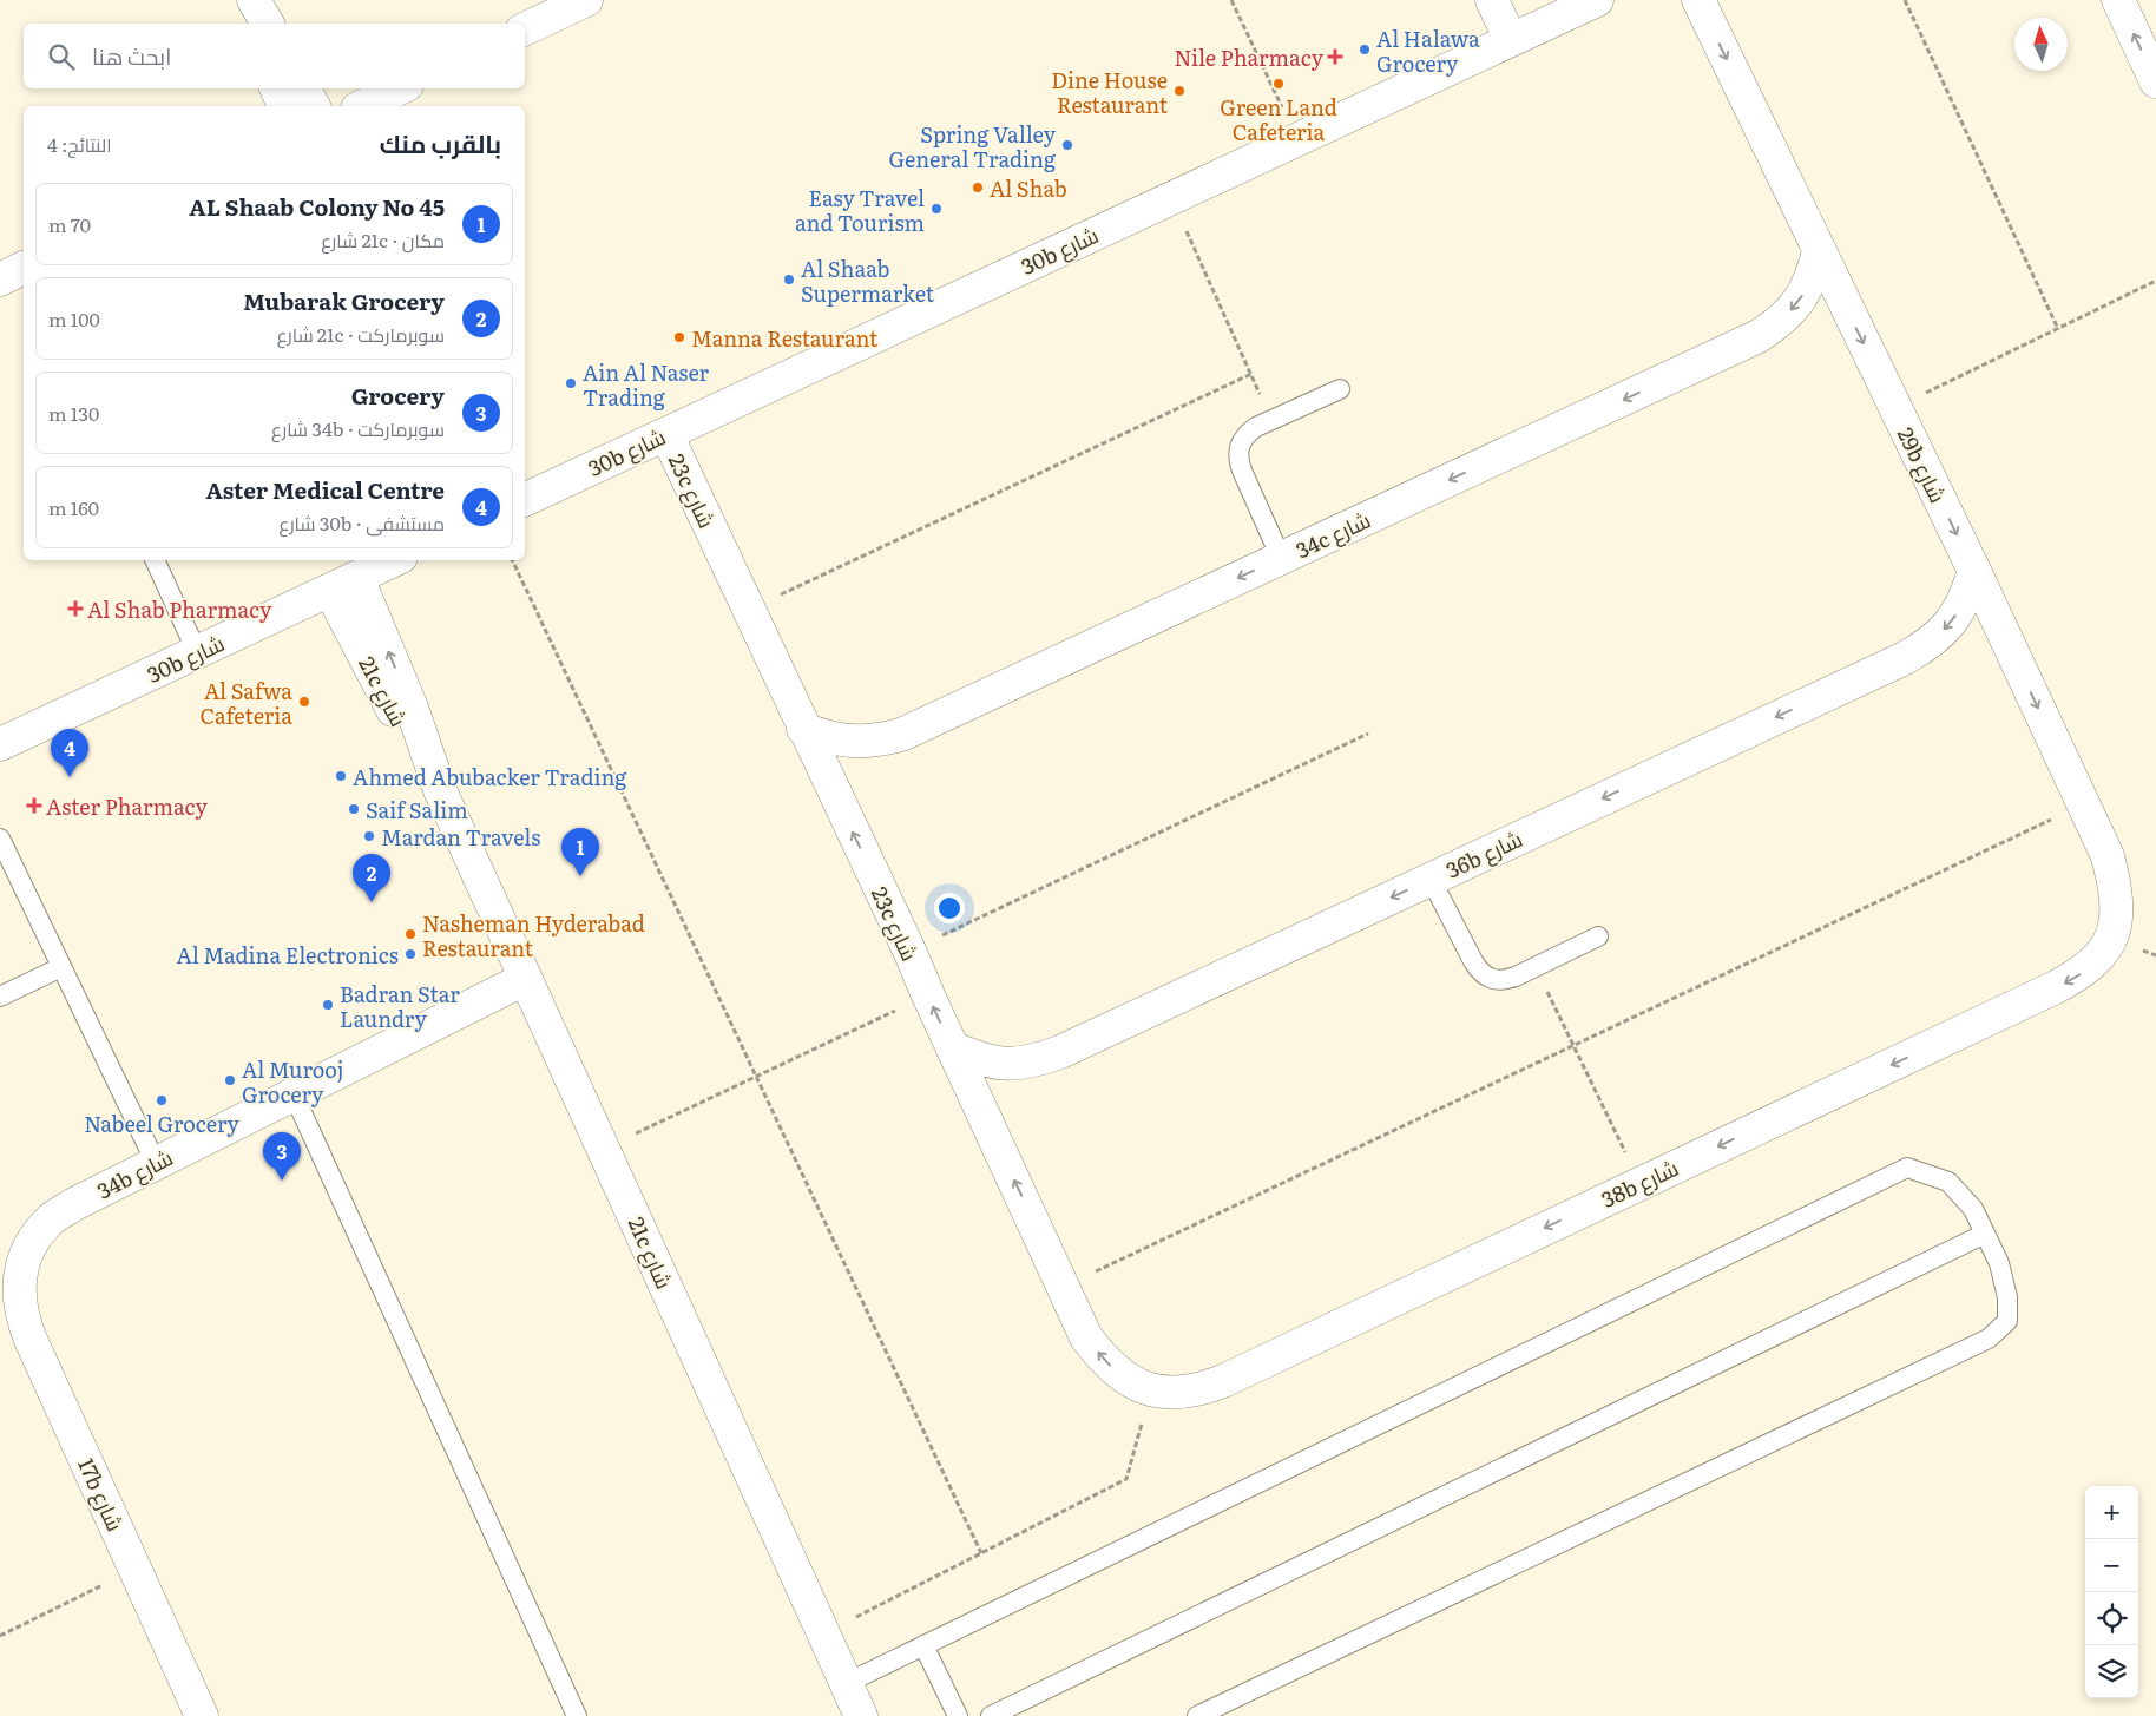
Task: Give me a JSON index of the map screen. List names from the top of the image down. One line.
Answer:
{"streets":{"street":["30b شارع","29b شارع","23c شارع","34c شارع","21c شارع","36b شارع","34b شارع","38b شارع","17b شارع"]},"crossings":[["30b شارع","23c شارع"],["30b شارع","21c شارع"],["29b شارع","34c شارع"],["29b شارع","36b شارع"],["29b شارع","38b شارع"],["23c شارع","34c شارع"],["23c شارع","36b شارع"],["23c شارع","38b شارع"],["21c شارع","34b شارع"],["34b شارع","17b شارع"]],"one_way":["29b شارع","23c شارع","34c شارع","36b شارع","38b شارع"],"places":{"other":["Al Halawa Grocery","Green Land Cafeteria","Dine House Restaurant","Spring Valley General Trading","Al Shab","Easy Travel and Tourism","Al Shaab Supermarket","Manna Restaurant","Ain Al Naser Trading","Al Safwa Cafeteria","Ahmed Abubacker Trading","Saif Salim","Mardan Travels","Nasheman Hyderabad Restaurant","Al Madina Electronics","Badran Star Laundry","Al Murooj Grocery","Nabeel Grocery"],"health":["Nile Pharmacy","Al Shab Pharmacy","Aster Pharmacy"]},"north":"top","page":{"search":"ابحث هنا","heading":["بالقرب منك","النتائج: 4"],"list":[{"mark":"1","name":"AL Shaab Colony No 45","note":"مكان · 21c شارع","value":"70 m"},{"mark":"2","name":"Mubarak Grocery","note":"سوبرماركت · 21c شارع","value":"100 m"},{"mark":"3","name":"Grocery","note":"سوبرماركت · 34b شارع","value":"130 m"},{"mark":"4","name":"Aster Medical Centre","note":"مستشفى · 30b شارع","value":"160 m"}],"pins":["4","1","2","3"],"map_buttons":["+","−"]}}
